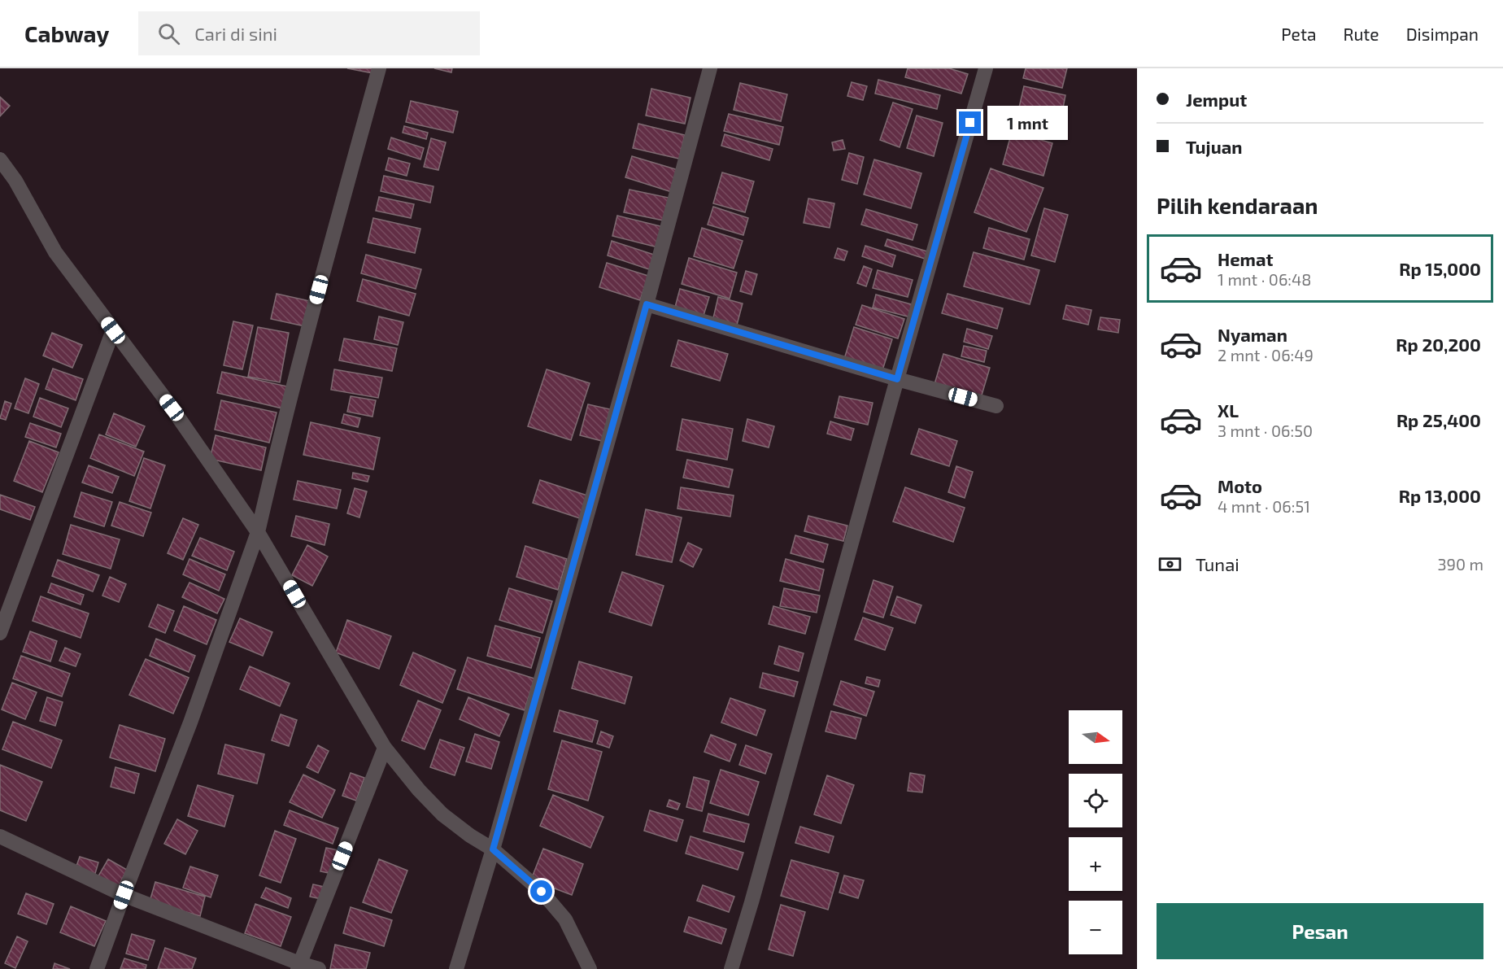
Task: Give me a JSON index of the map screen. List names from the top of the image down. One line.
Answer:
{"north":"right","page":{"header":"Cabway","search":"Cari di sini","nav":["Peta","Rute","Disimpan"],"banner":["Jemput","Tujuan"],"bubble":"1 mnt","heading":"Pilih kendaraan","list":[{"name":"Hemat","note":"1 mnt · 06:48","value":"Rp 15,000"},{"name":"Nyaman","note":"2 mnt · 06:49","value":"Rp 20,200"},{"name":"XL","note":"3 mnt · 06:50","value":"Rp 25,400"},{"name":"Moto","note":"4 mnt · 06:51","value":"Rp 13,000"}],"pay":["Tunai","390 m"],"map_buttons":["+","−"],"buttons":"Pesan"}}
